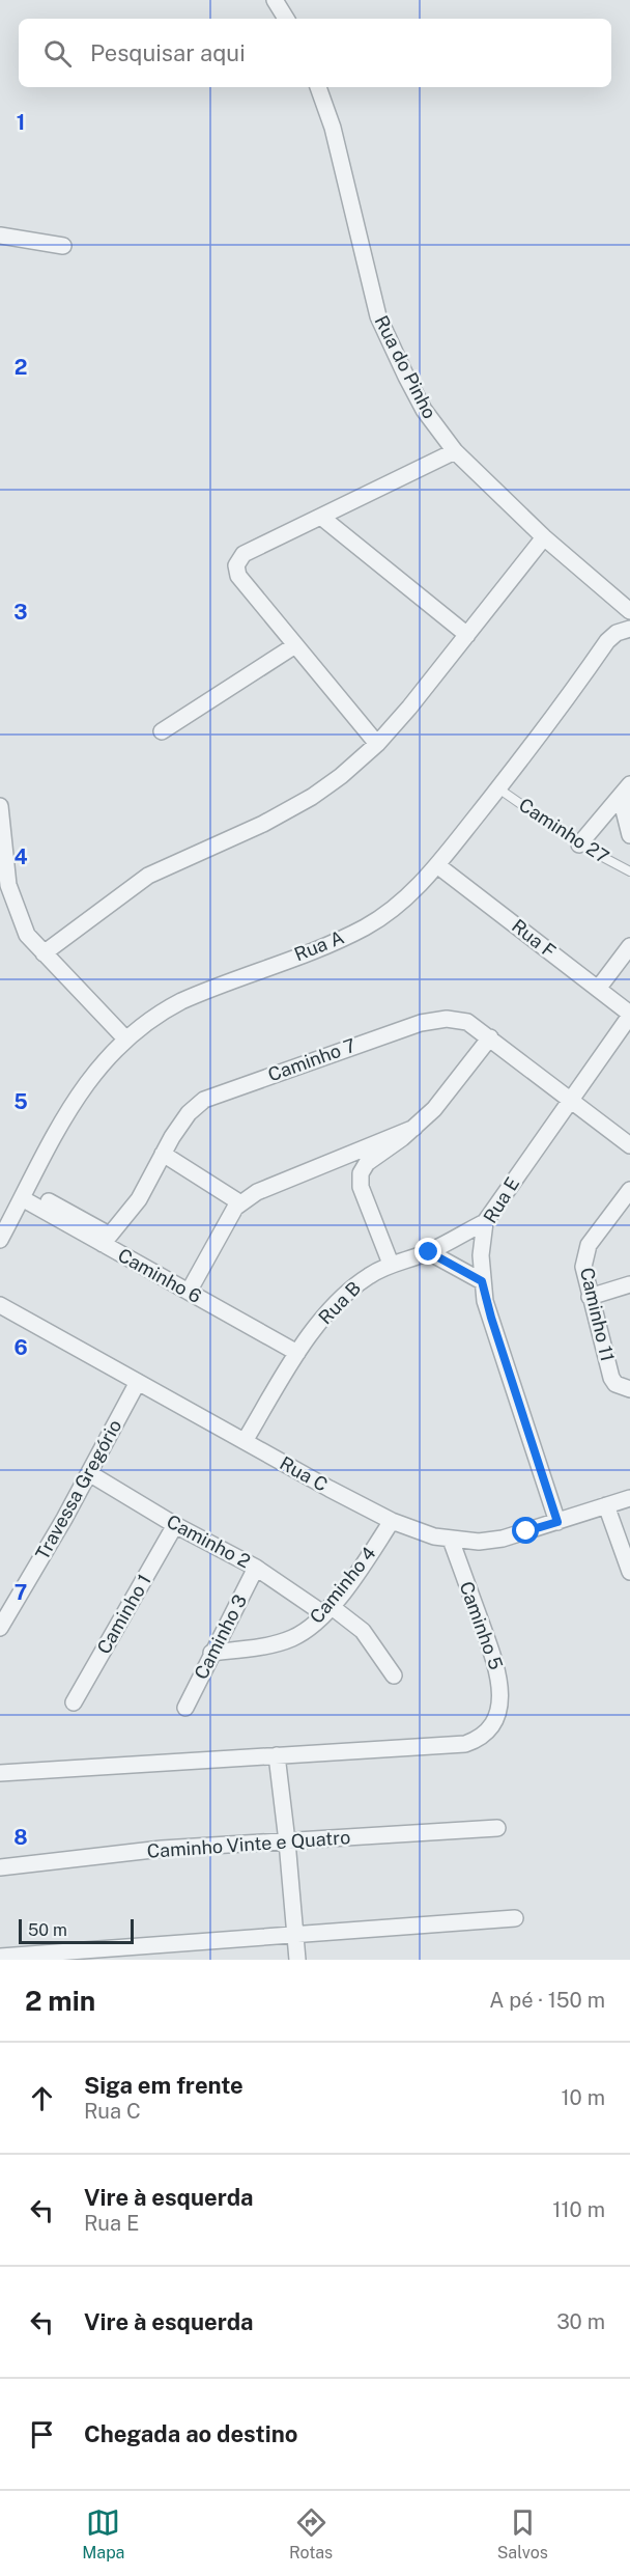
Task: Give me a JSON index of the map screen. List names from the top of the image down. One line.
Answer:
{"streets":{"street":["Rua do Pinho","Rua F","Rua A","Caminho 7","Rua E","Caminho 6","Rua B","Caminho 11","Rua C","Travessa Gregório","Caminho 2","Caminho 4","Caminho 1","Caminho 5","Caminho 3","Caminho Vinte e Quatro"],"lane":["Caminho 27"]},"crossings":[["Caminho 27","Rua A"],["Rua F","Rua A"],["Rua F","Rua E"],["Rua A","Caminho 6"],["Caminho 7","Rua E"],["Caminho 7","Caminho 6"],["Rua E","Rua B"],["Rua E","Rua C"],["Caminho 6","Rua B"],["Rua B","Rua C"],["Rua C","Travessa Gregório"],["Rua C","Caminho 4"],["Rua C","Caminho 5"],["Travessa Gregório","Caminho 2"],["Caminho 2","Caminho 4"],["Caminho 2","Caminho 1"],["Caminho 2","Caminho 3"],["Caminho 4","Caminho 3"]],"scale_bar":"50 m","page":{"search":"Pesquisar aqui","scale":"50 m","heading":["2 min","A pé · 150 m"],"list":[["Siga em frente","Rua C","10 m"],["Vire à esquerda","Rua E","110 m"],["Vire à esquerda","30 m"],"Chegada ao destino"],"nav":["Mapa","Rotas","Salvos"]},"grid":{"rows":["1","2","3","4","5","6","7","8"]}}
